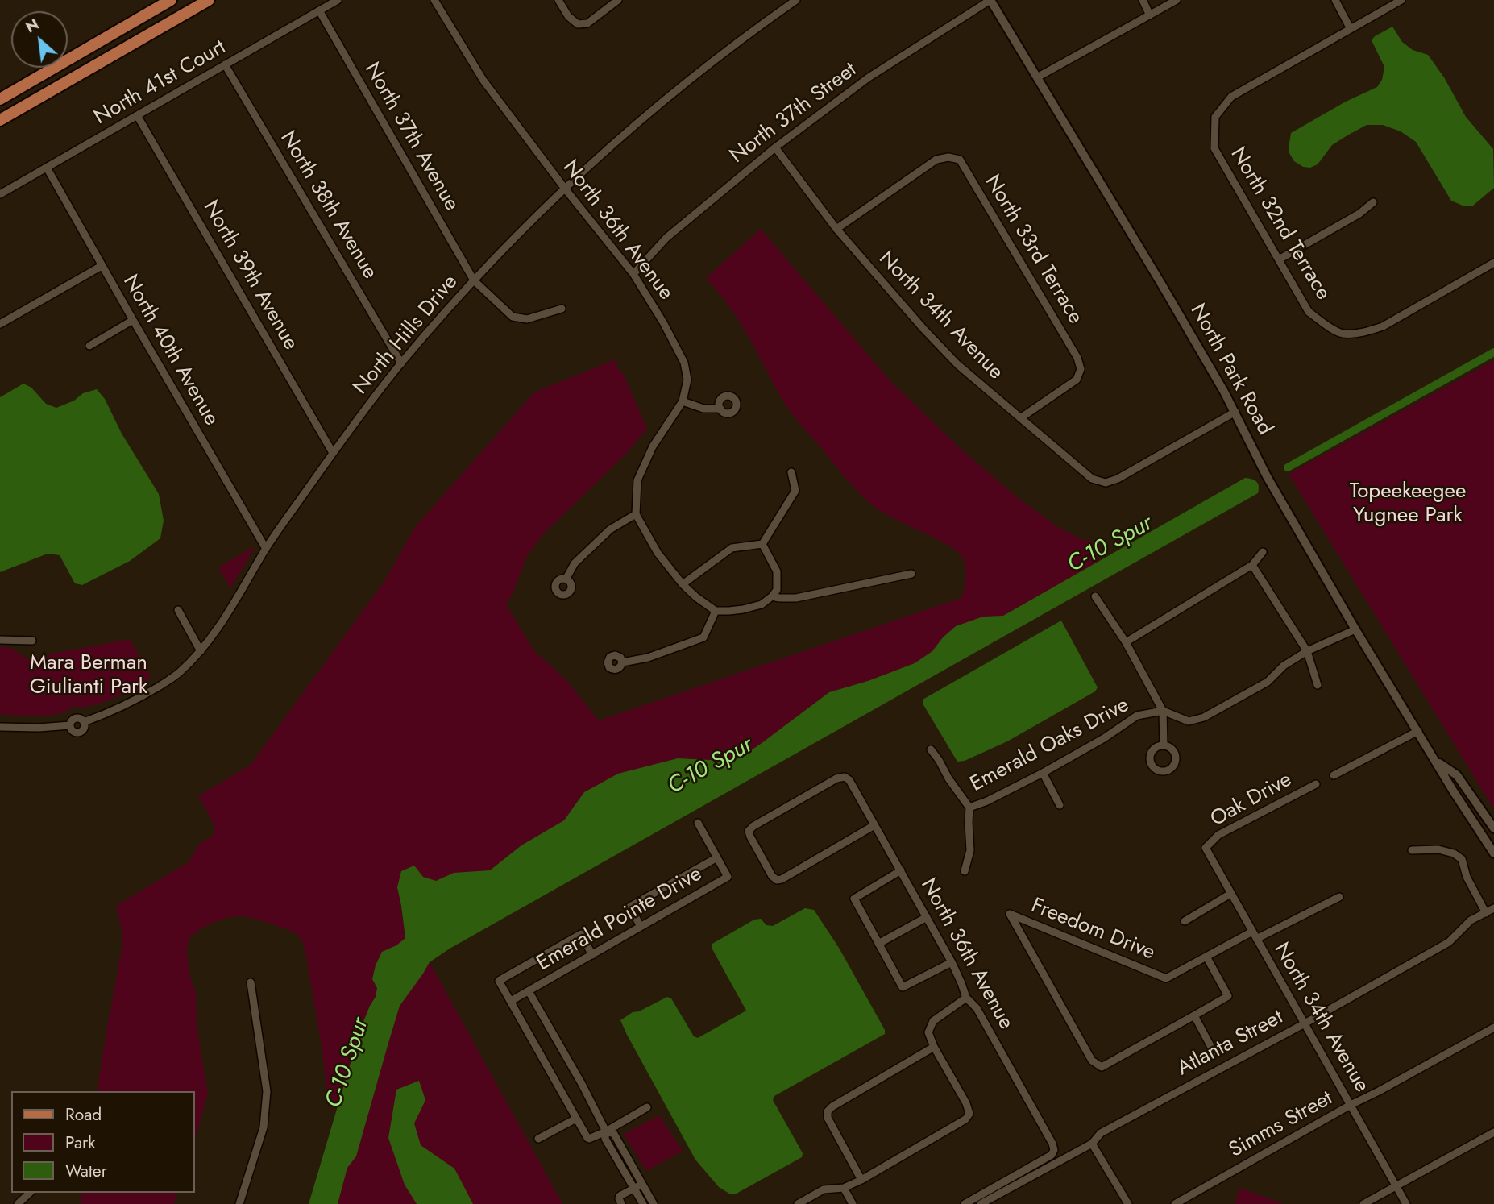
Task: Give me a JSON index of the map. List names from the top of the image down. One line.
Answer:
{"streets":{"street":["North 41st Court","North 37th Street","North 37th Avenue","North 38th Avenue","North 32nd Terrace","North 36th Avenue","North 33rd Terrace","North 39th Avenue","North 34th Avenue","North Hills Drive","North 40th Avenue","North Park Road","Emerald Oaks Drive","Oak Drive","Emerald Pointe Drive","Freedom Drive","Atlanta Street","Simms Street"]},"crossings":[["North 41st Court","North 37th Avenue"],["North 41st Court","North 38th Avenue"],["North 41st Court","North 39th Avenue"],["North 41st Court","North 40th Avenue"],["North 37th Street","North 36th Avenue"],["North 37th Street","North 34th Avenue"],["North 37th Street","North Park Road"],["North 37th Avenue","North Hills Drive"],["North 38th Avenue","North Hills Drive"],["North 36th Avenue","North Hills Drive"],["North 33rd Terrace","North 34th Avenue"],["North 39th Avenue","North Hills Drive"],["North 34th Avenue","North Park Road"],["North 34th Avenue","Oak Drive"],["North 34th Avenue","Freedom Drive"],["North 34th Avenue","Atlanta Street"],["North 34th Avenue","Simms Street"],["North Hills Drive","North 40th Avenue"],["North Park Road","Emerald Oaks Drive"]],"water":["C-10 Spur"],"parks":["Topeekeegee Yugnee Park","Mara Berman Giulianti Park"],"legend":["Road","Park","Water"],"north":"top left"}
